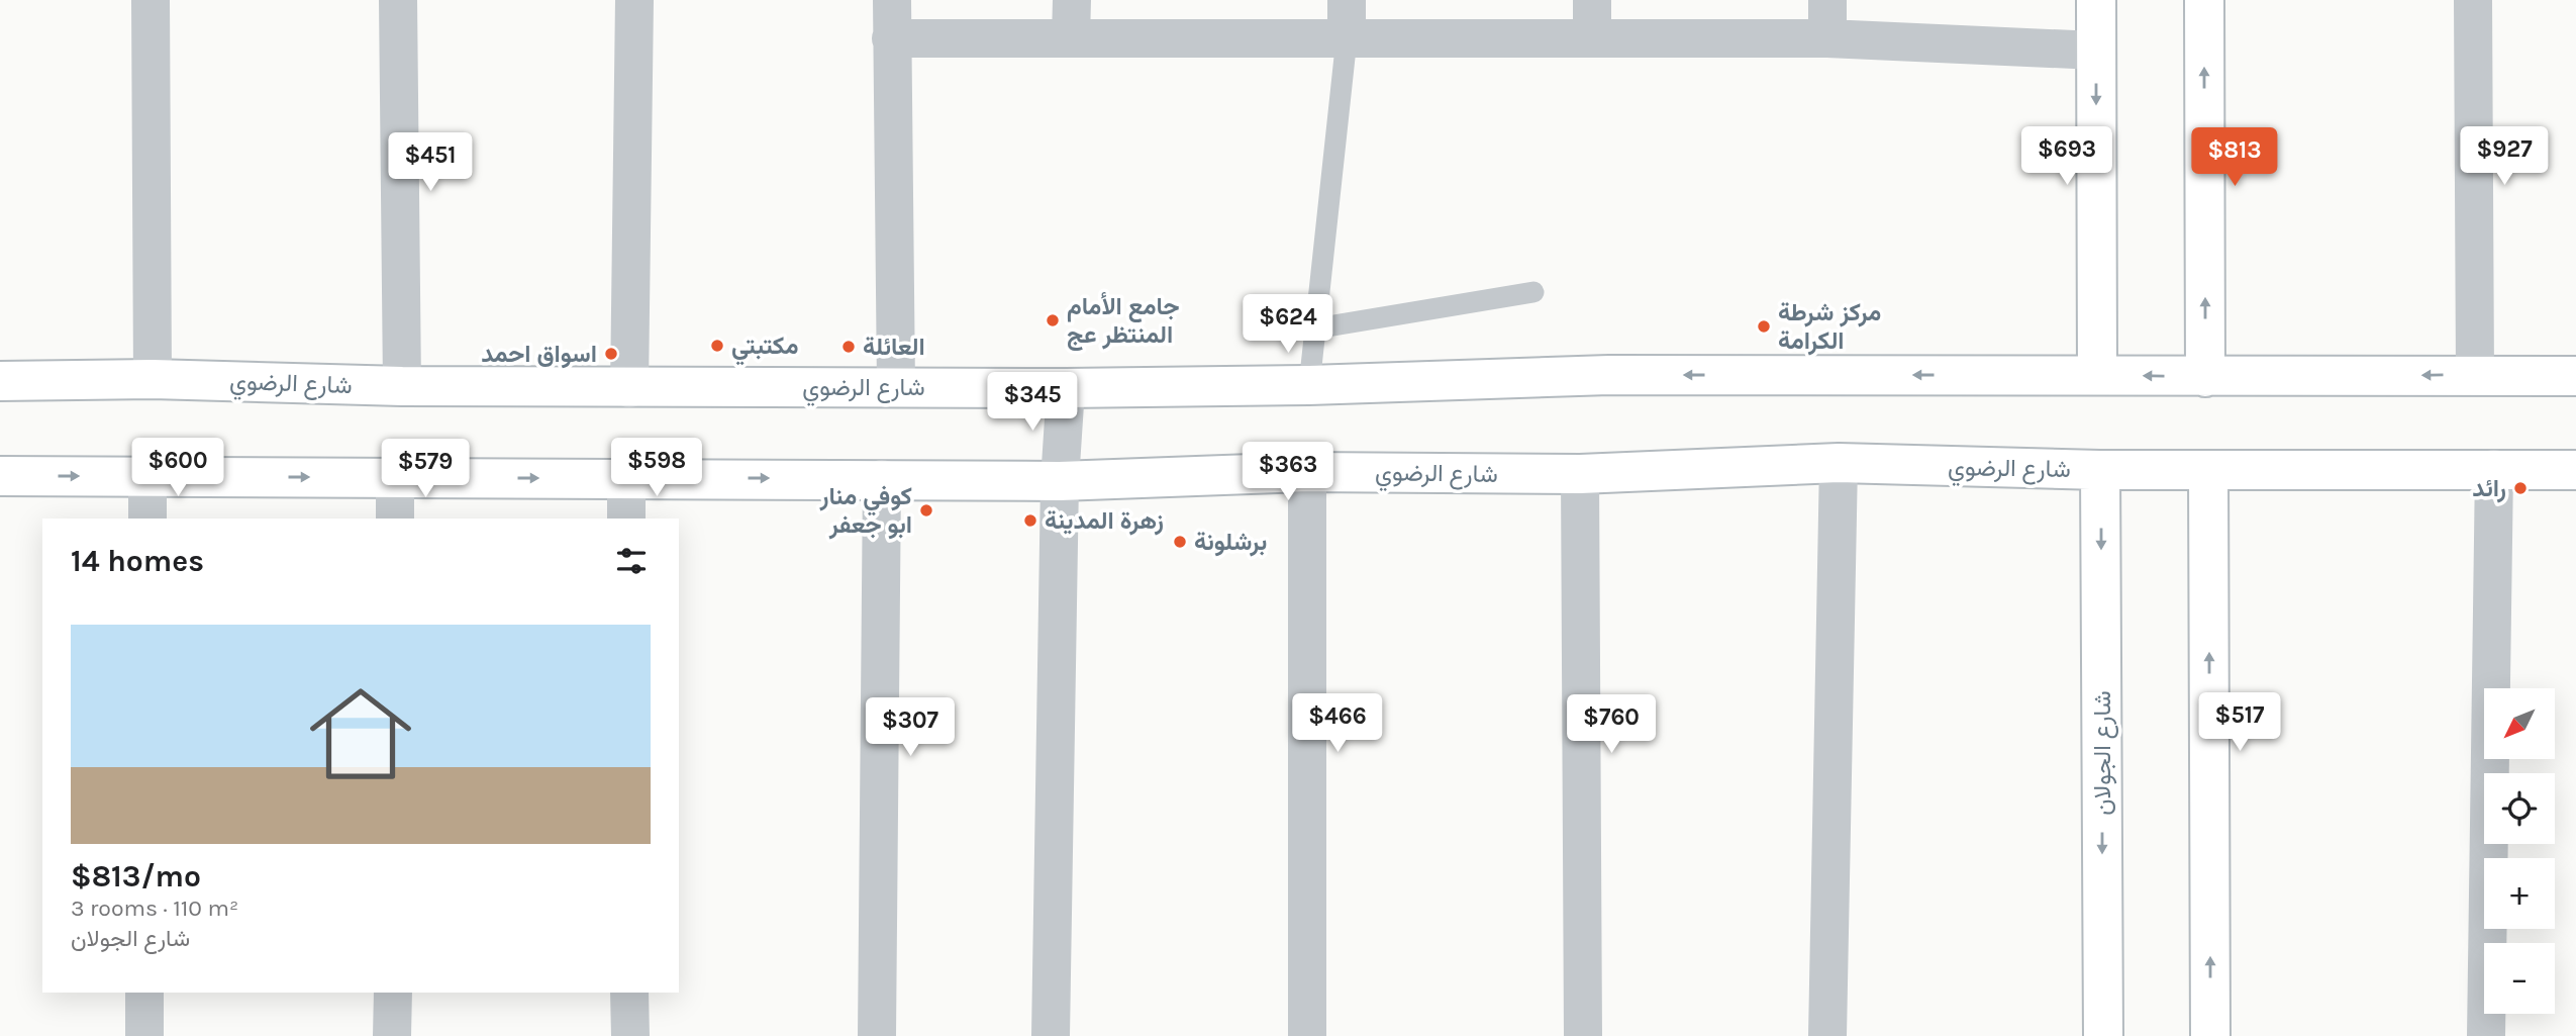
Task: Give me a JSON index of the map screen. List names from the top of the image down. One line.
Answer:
{"streets":{"street":["شارع الرضوي","شارع الجولان"]},"crossings":[["شارع الرضوي","شارع الجولان"]],"places":["جامع الأمام المنتظر عج","مركز شرطة الكرامة","مكتبتي","العائلة","اسواق احمد","رائد","كوفي منار ابو جعفر","زهرة المدينة","برشلونة"],"north":"bottom left","page":{"price":["$693","$927","$813","$451","$624","$345","$600","$598","$579","$363","$517","$466","$760","$307"],"heading":"14 homes","list":[{"name":"$813/mo","note":"3 rooms · 110 m² · شارع الجولان"}],"map_buttons":["+","−"]}}
